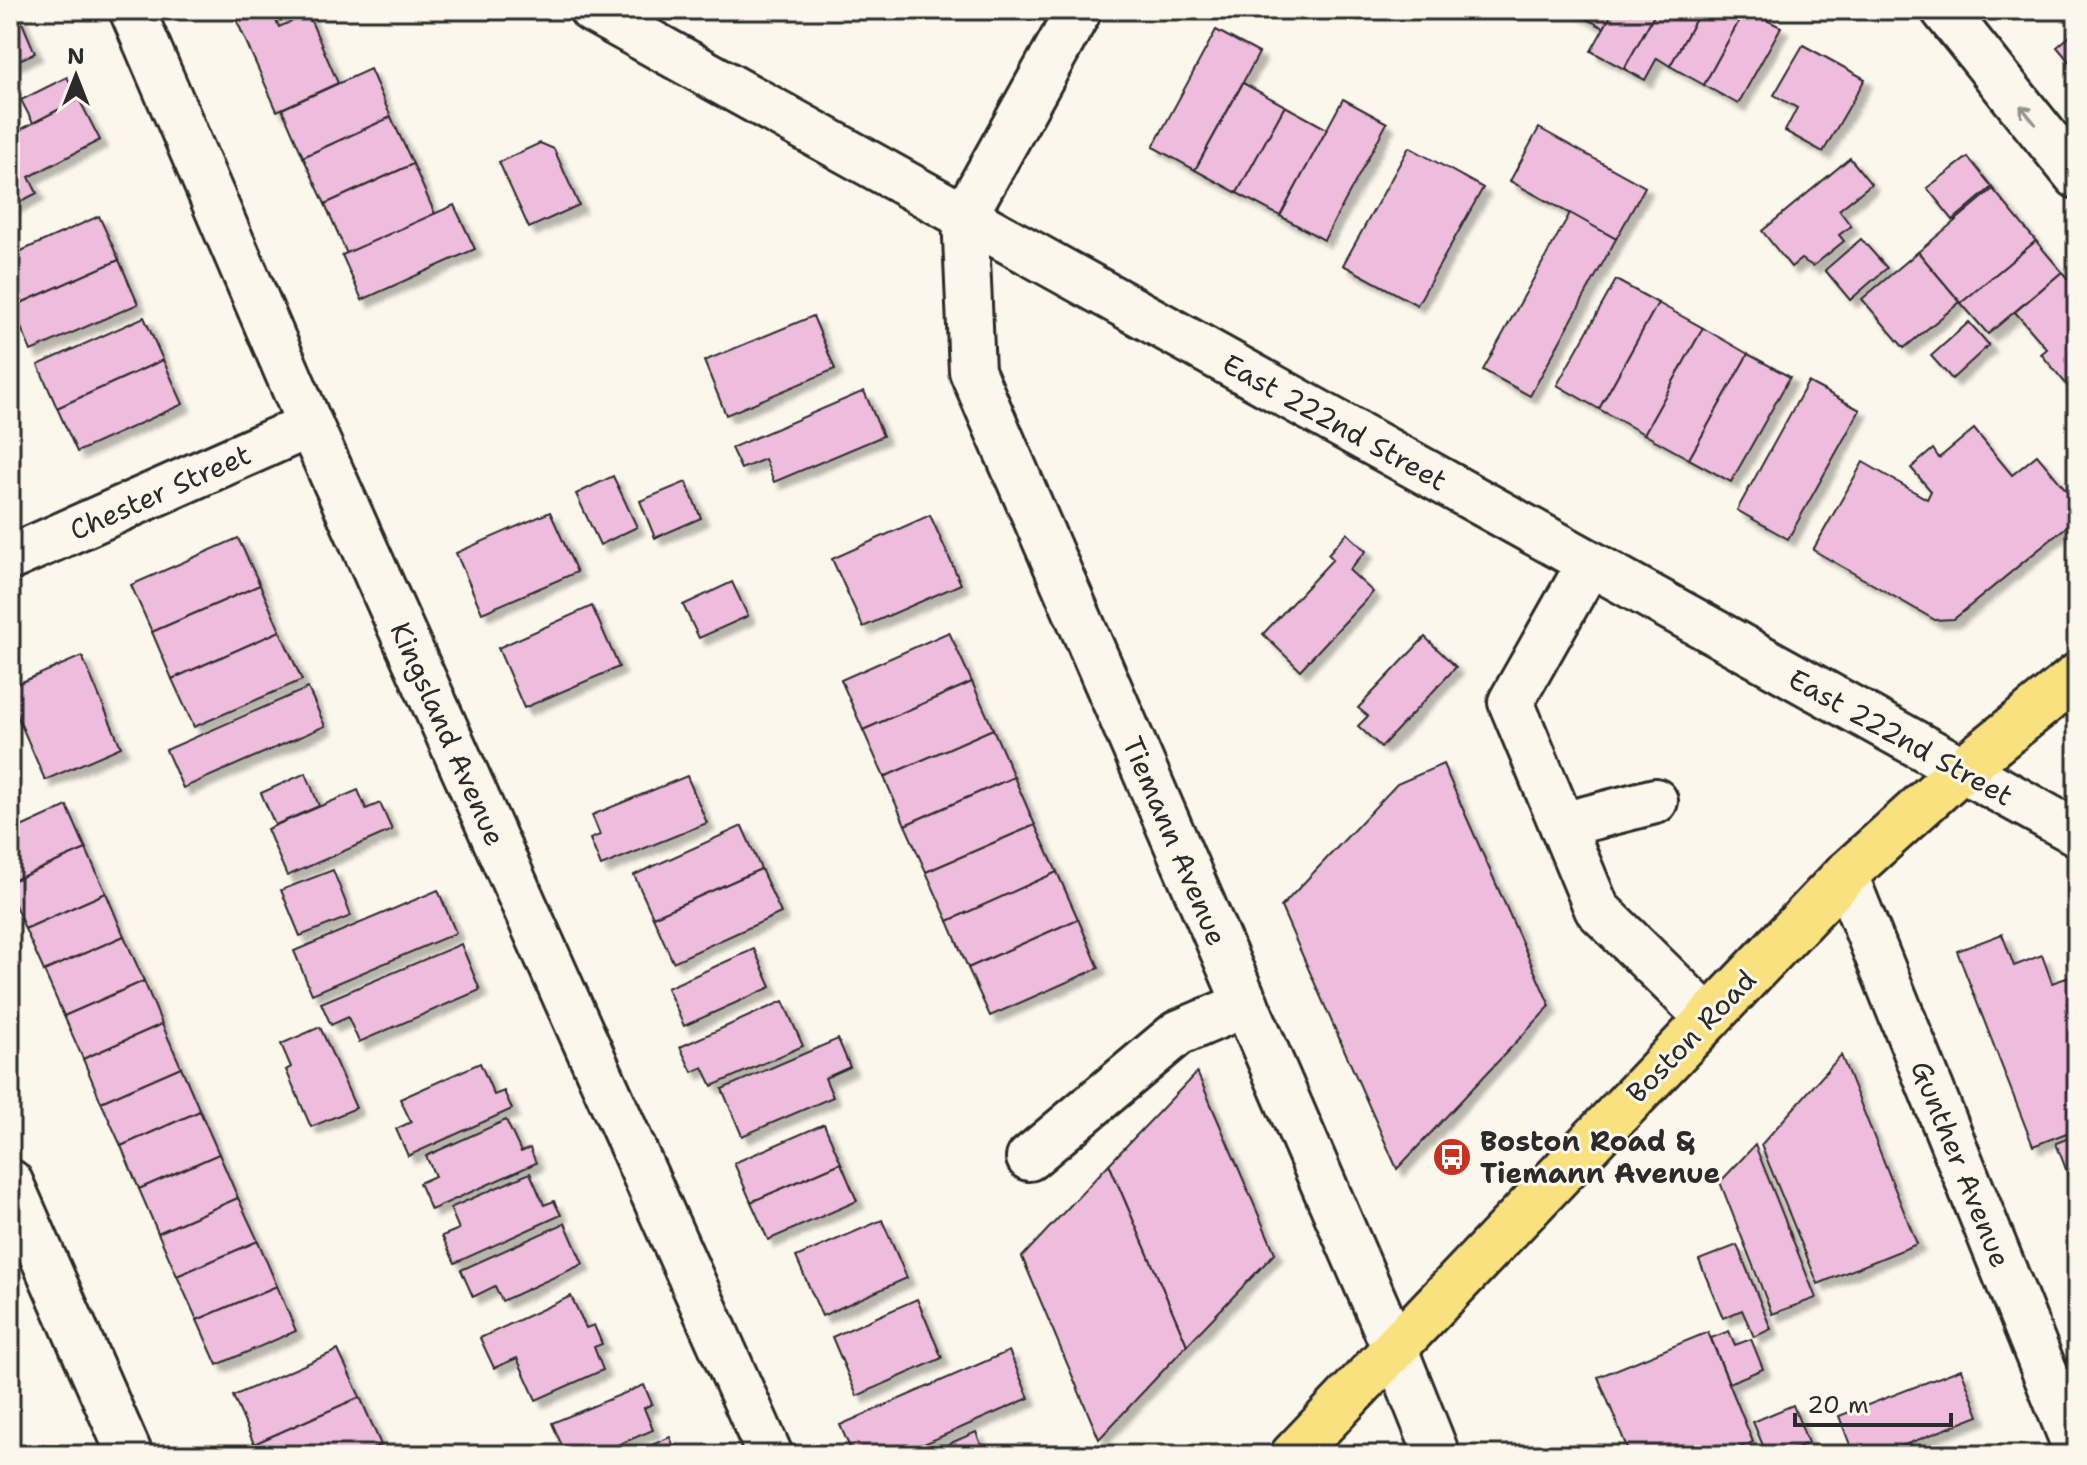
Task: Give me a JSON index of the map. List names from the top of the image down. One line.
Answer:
{"streets":{"main road":["Boston Road"],"street":["East 222nd Street","Chester Street","Kingsland Avenue","Tiemann Avenue","Gunther Avenue"]},"crossings":[["East 222nd Street","Tiemann Avenue"],["East 222nd Street","Boston Road"],["Chester Street","Kingsland Avenue"],["Tiemann Avenue","Boston Road"],["Boston Road","Gunther Avenue"]],"places":{"bus stop":["Boston Road & Tiemann Avenue"]},"scale_bar":"20 m","north":"top"}
